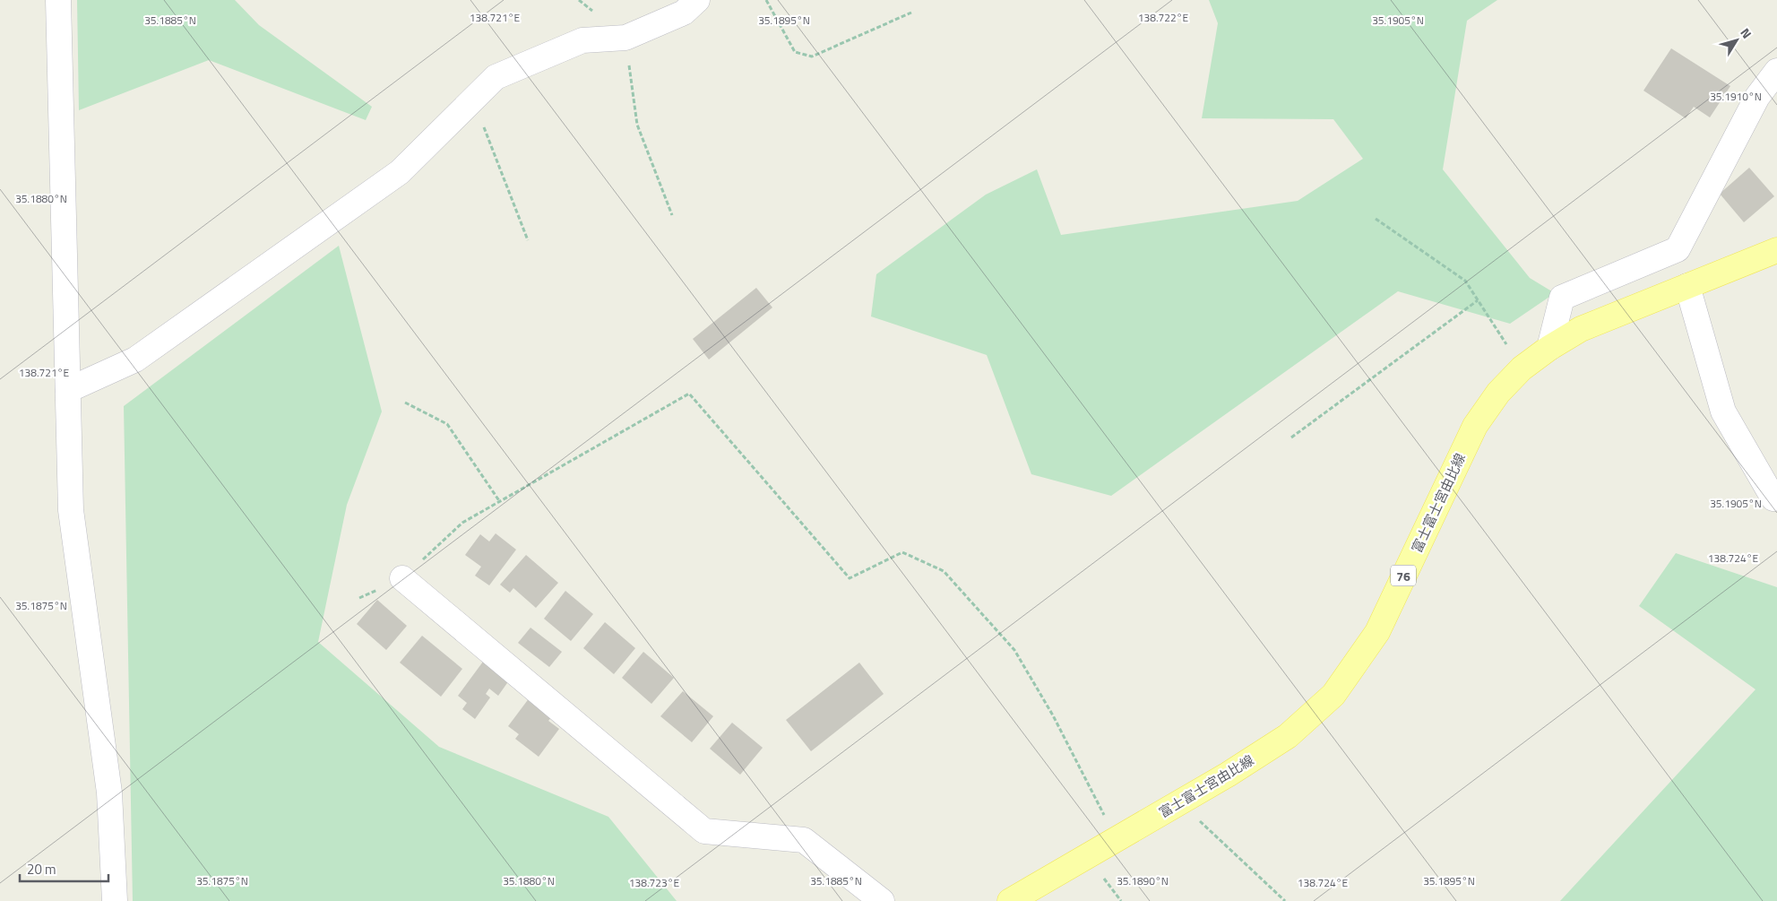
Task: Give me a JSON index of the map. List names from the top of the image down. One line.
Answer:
{"streets":{"main road":["富士富士宮由比線","76"]},"scale_bar":"20 m","north":"top right","coordinates":["138.721°E","138.722°E","35.1885°N","35.1895°N","35.1905°N","35.1910°N","35.1880°N","138.724°E","35.1875°N","35.1890°N","138.723°E"]}
